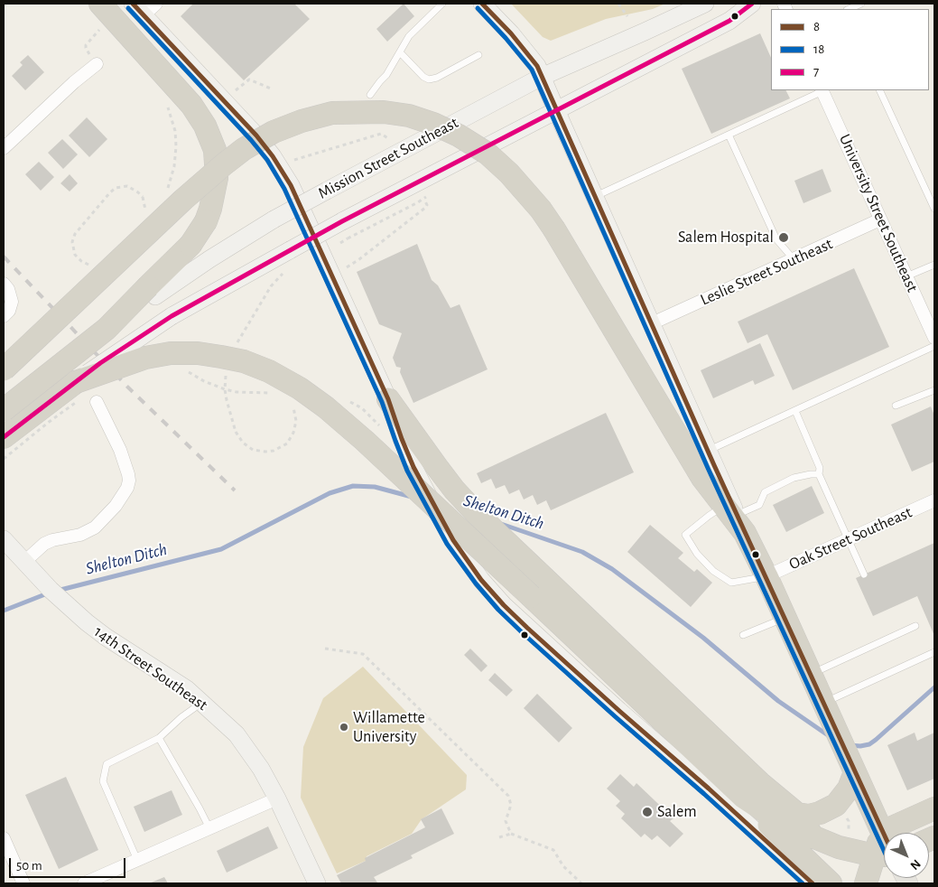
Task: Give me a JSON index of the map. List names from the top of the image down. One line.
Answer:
{"streets":{"main road":["Mission Street Southeast","14th Street Southeast"],"street":["University Street Southeast","Leslie Street Southeast","Oak Street Southeast"]},"crossings":[["University Street Southeast","Leslie Street Southeast"]],"water":["Shelton Ditch"],"places":["Salem Hospital","Willamette University","Salem"],"lines":["transit line 8","transit line 7","transit line 18"],"legend":["8","18","7"],"scale_bar":"50 m","north":"bottom right"}
